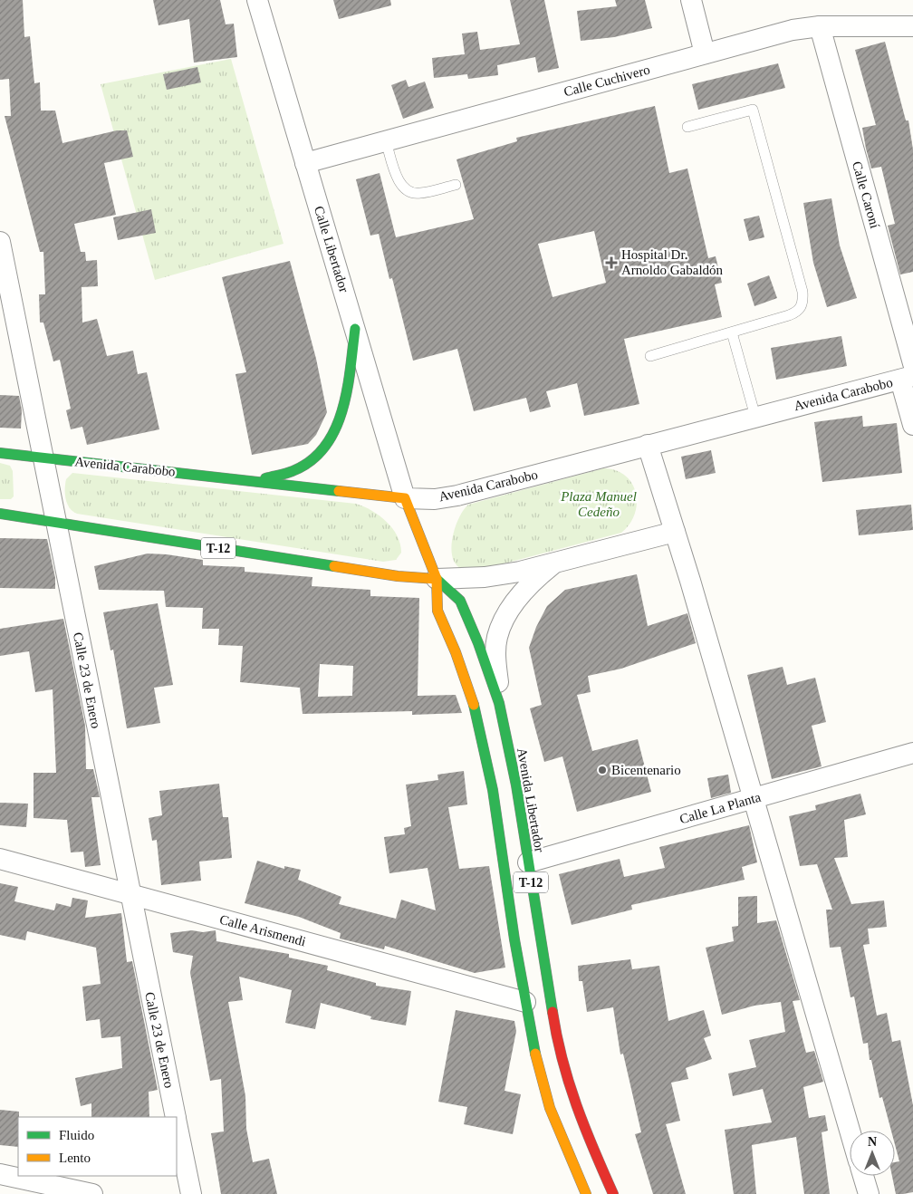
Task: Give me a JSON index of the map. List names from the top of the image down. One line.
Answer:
{"streets":{"highway":["Avenida Carabobo","T-12","Avenida Libertador"],"street":["Calle Cuchivero","Calle Caroní","Calle Libertador","Calle 23 de Enero","Calle La Planta","Calle Arismendi"]},"crossings":[["Calle Cuchivero","Calle Caroní"],["Calle Cuchivero","Calle Libertador"],["Calle Libertador","Avenida Carabobo"],["Calle Libertador","Avenida Libertador"],["Avenida Carabobo","Calle 23 de Enero"],["Avenida Carabobo","Avenida Libertador"],["T-12","Calle 23 de Enero"],["T-12","Avenida Libertador"],["Calle 23 de Enero","Calle Arismendi"],["Avenida Libertador","Calle La Planta"],["Avenida Libertador","Calle Arismendi"]],"parks":["Plaza Manuel Cedeño"],"places":{"health":["Hospital Dr. Arnoldo Gabaldón"],"other":["Bicentenario"]},"legend":["Fluido","Lento"],"north":"top"}
